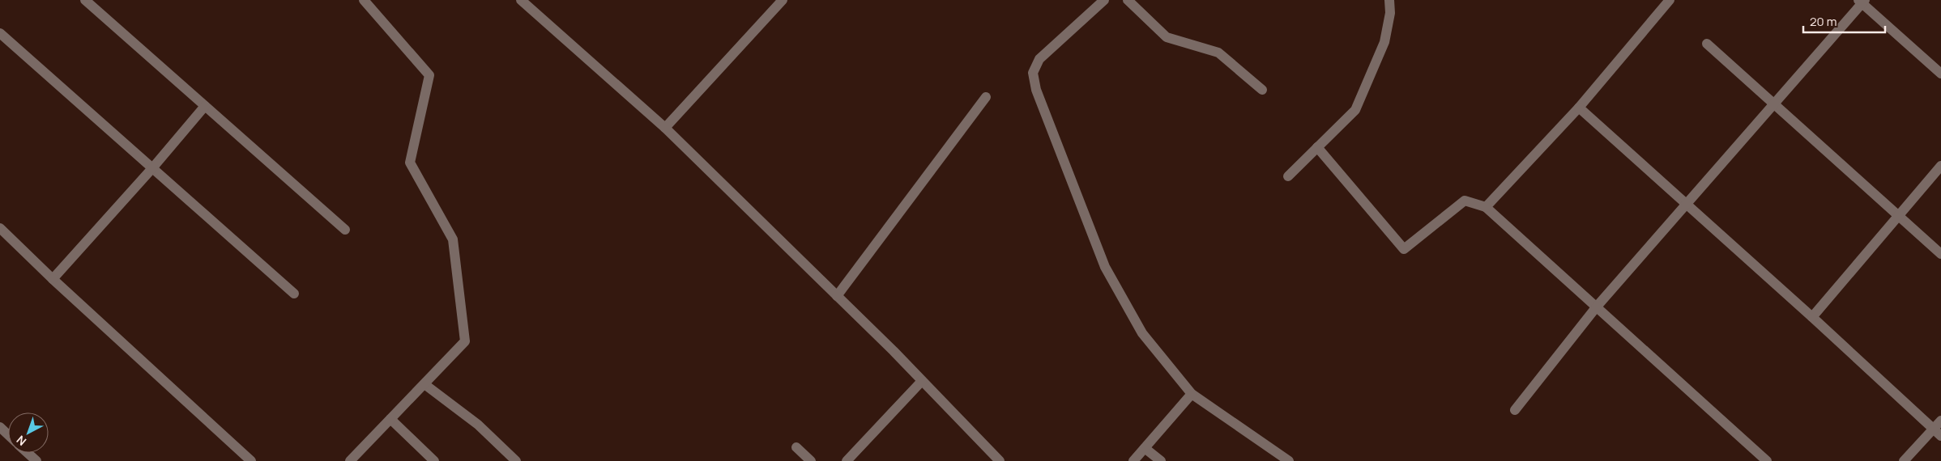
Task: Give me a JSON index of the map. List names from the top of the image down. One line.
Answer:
{"scale_bar":"20 m","north":"bottom left"}
